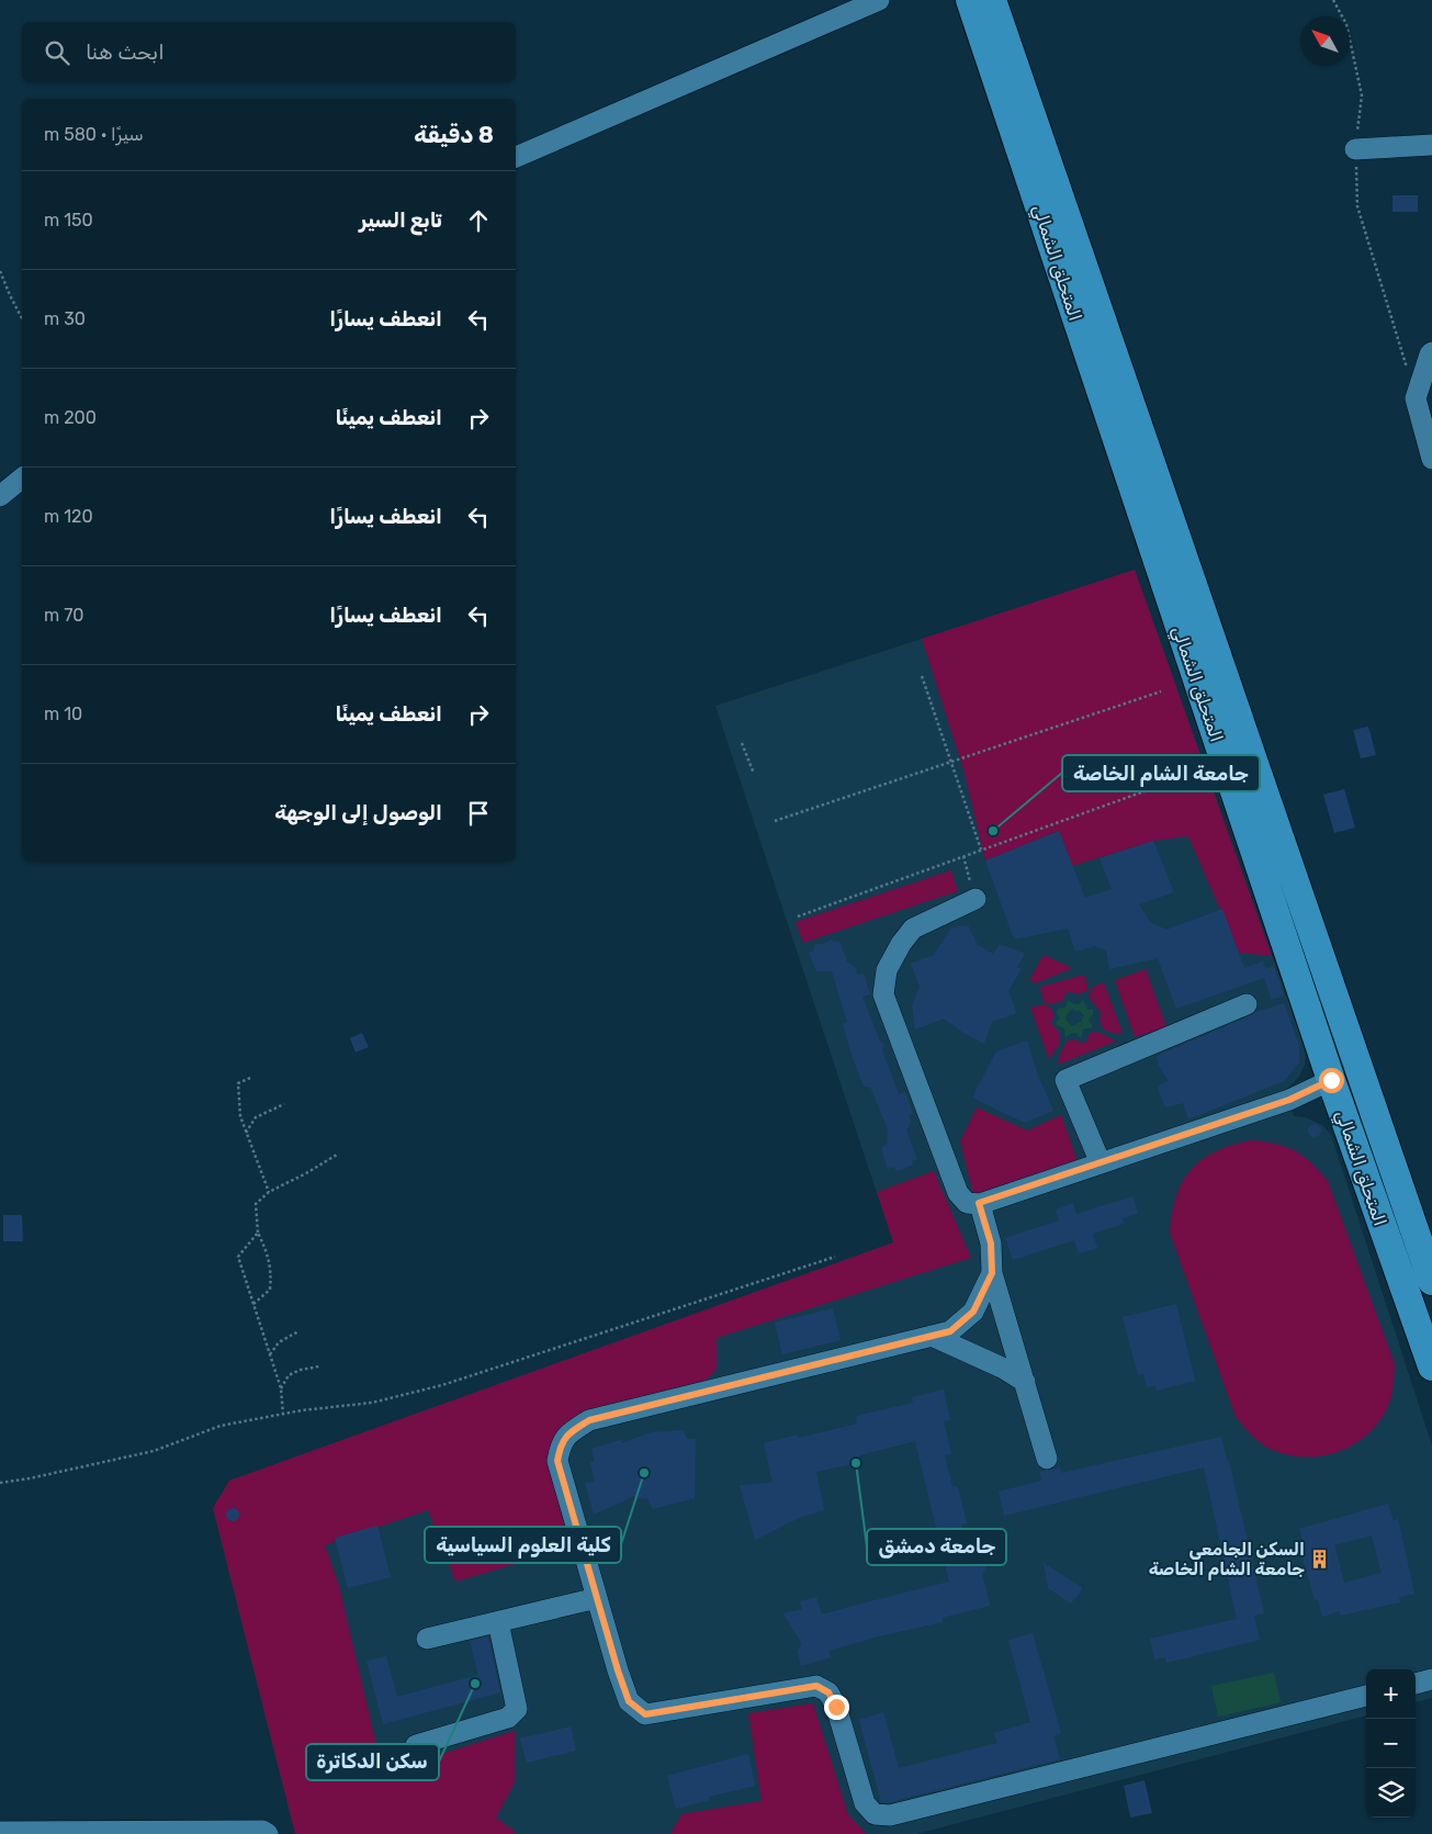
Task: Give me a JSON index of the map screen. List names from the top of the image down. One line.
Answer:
{"streets":{"highway":["المتحلق الشمالي"]},"places":{"other":["جامعة الشام الخاصة","جامعة دمشق","كلية العلوم السياسية","سكن الدكاترة"],"building":["السكن الجامعي جامعة الشام الخاصة"]},"north":"top left","page":{"search":"ابحث هنا","heading":["8 دقيقة","سيرًا · 580 m"],"list":[["تابع السير","150 m"],["انعطف يسارًا","30 m"],["انعطف يمينًا","200 m"],["انعطف يسارًا","120 m"],["انعطف يسارًا","70 m"],["انعطف يمينًا","10 m"],"الوصول إلى الوجهة"],"map_buttons":["+","−"]}}
